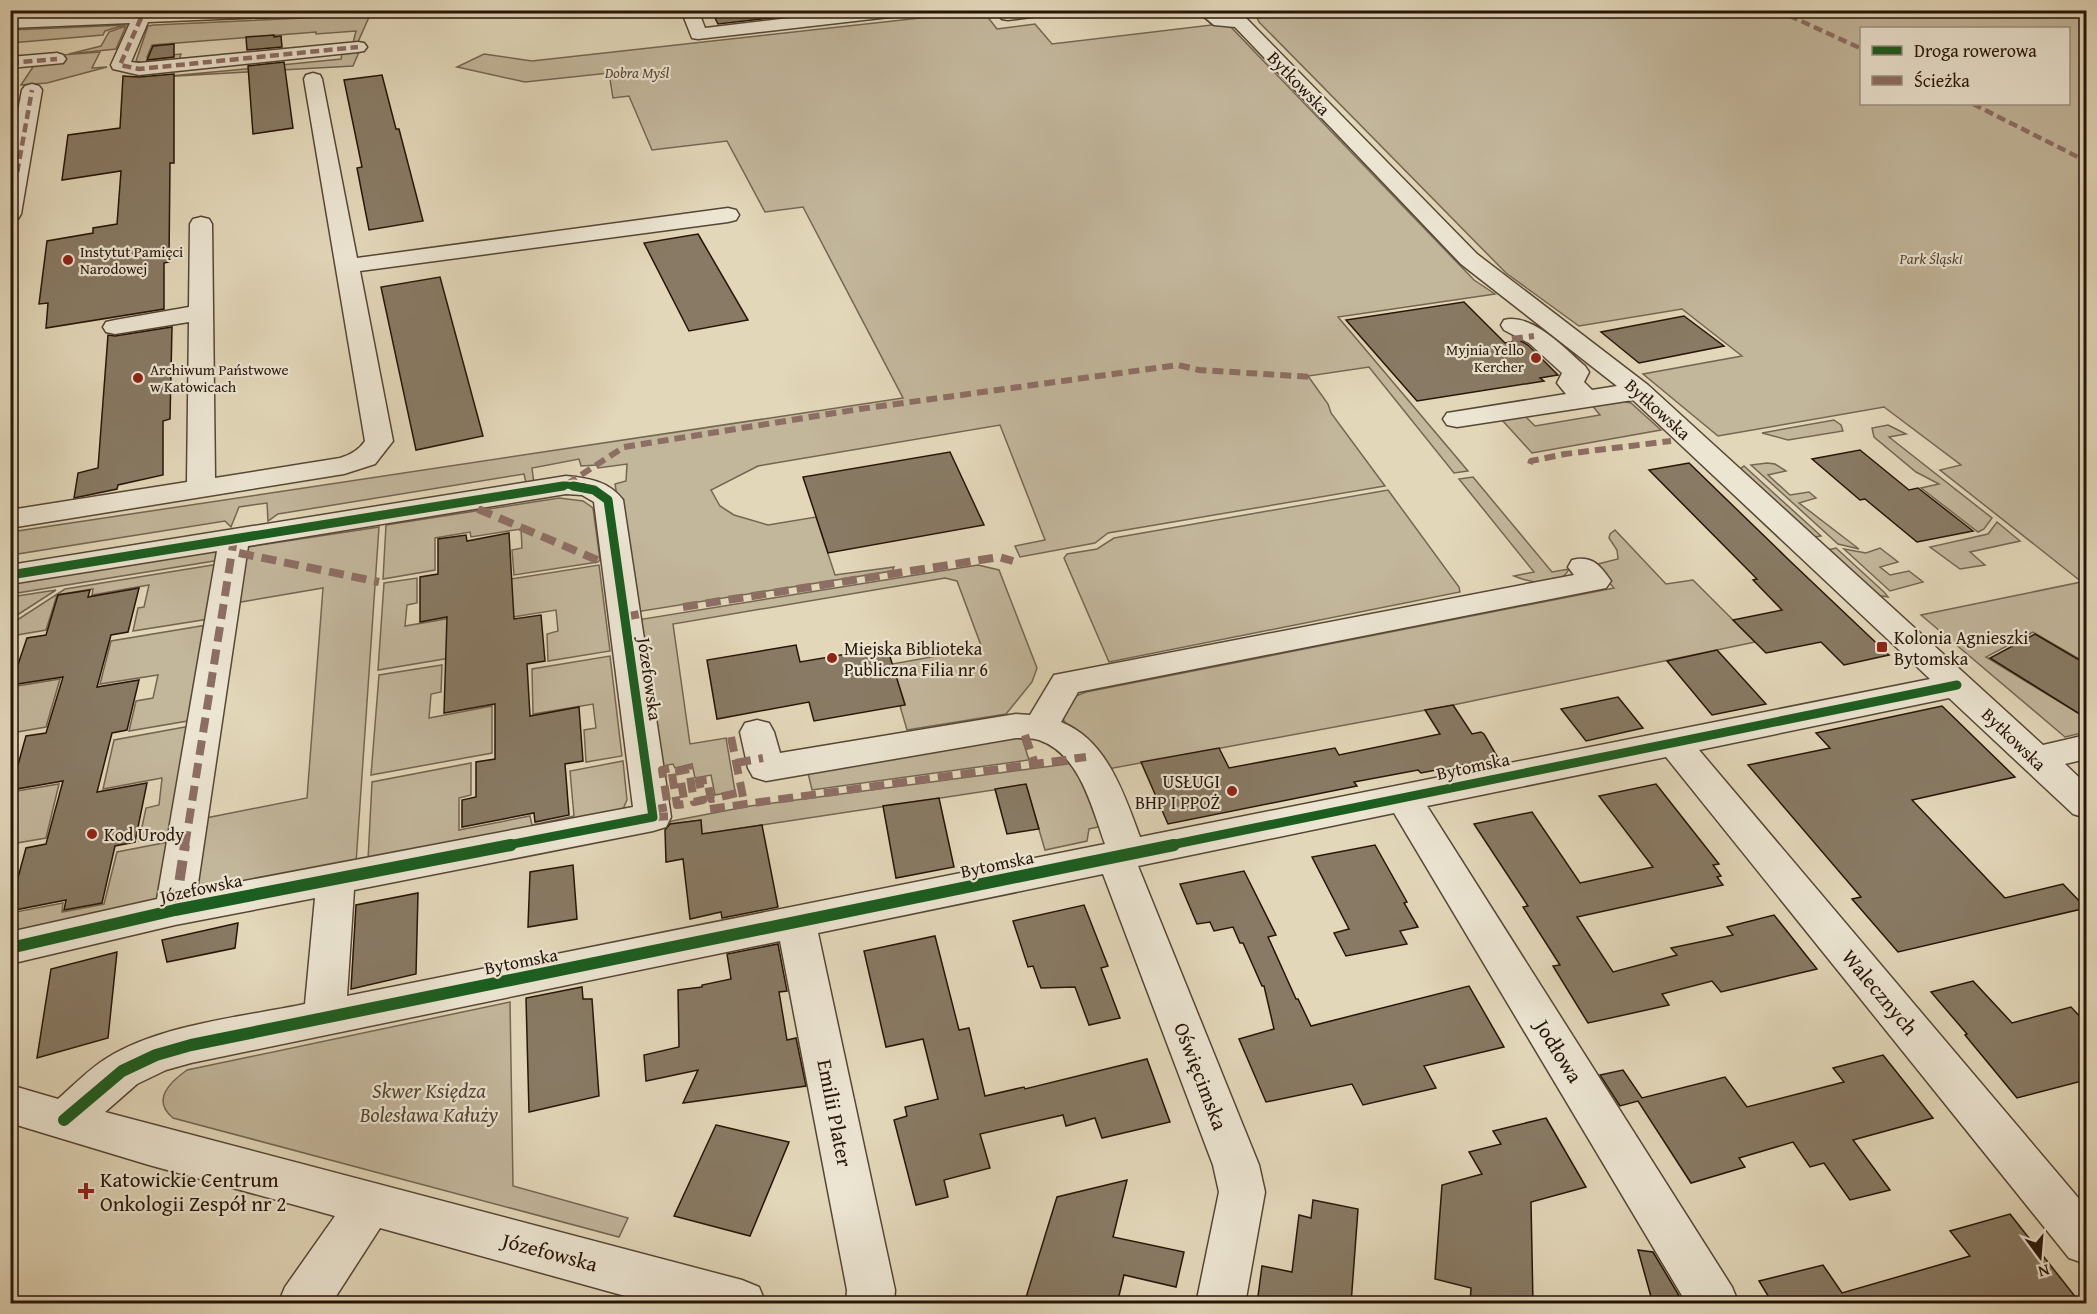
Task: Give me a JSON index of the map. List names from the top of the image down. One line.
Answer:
{"streets":{"street":["Bytkowska","Józefowska","Bytomska","Walecznych","Jodłowa","Oświęcimska","Emilii Plater"]},"crossings":[["Bytkowska","Bytomska"],["Józefowska","Bytomska"],["Bytomska","Walecznych"],["Bytomska","Jodłowa"],["Bytomska","Oświęcimska"],["Bytomska","Emilii Plater"]],"parks":["Dobra Myśl","Park Śląski","Skwer Księdza Bolesława Kałuży"],"places":{"other":["Instytut Pamięci Narodowej","Myjnia Yello Kercher","Archiwum Państwowe w Katowicach","Miejska Biblioteka Publiczna Filia nr 6","USŁUGI BHP I PPOŻ","Kod Urody"],"transit":["Kolonia Agnieszki Bytomska"],"health":["Katowickie Centrum Onkologii Zespół nr 2"]},"legend":["Droga rowerowa","Ścieżka"],"north":"bottom"}
